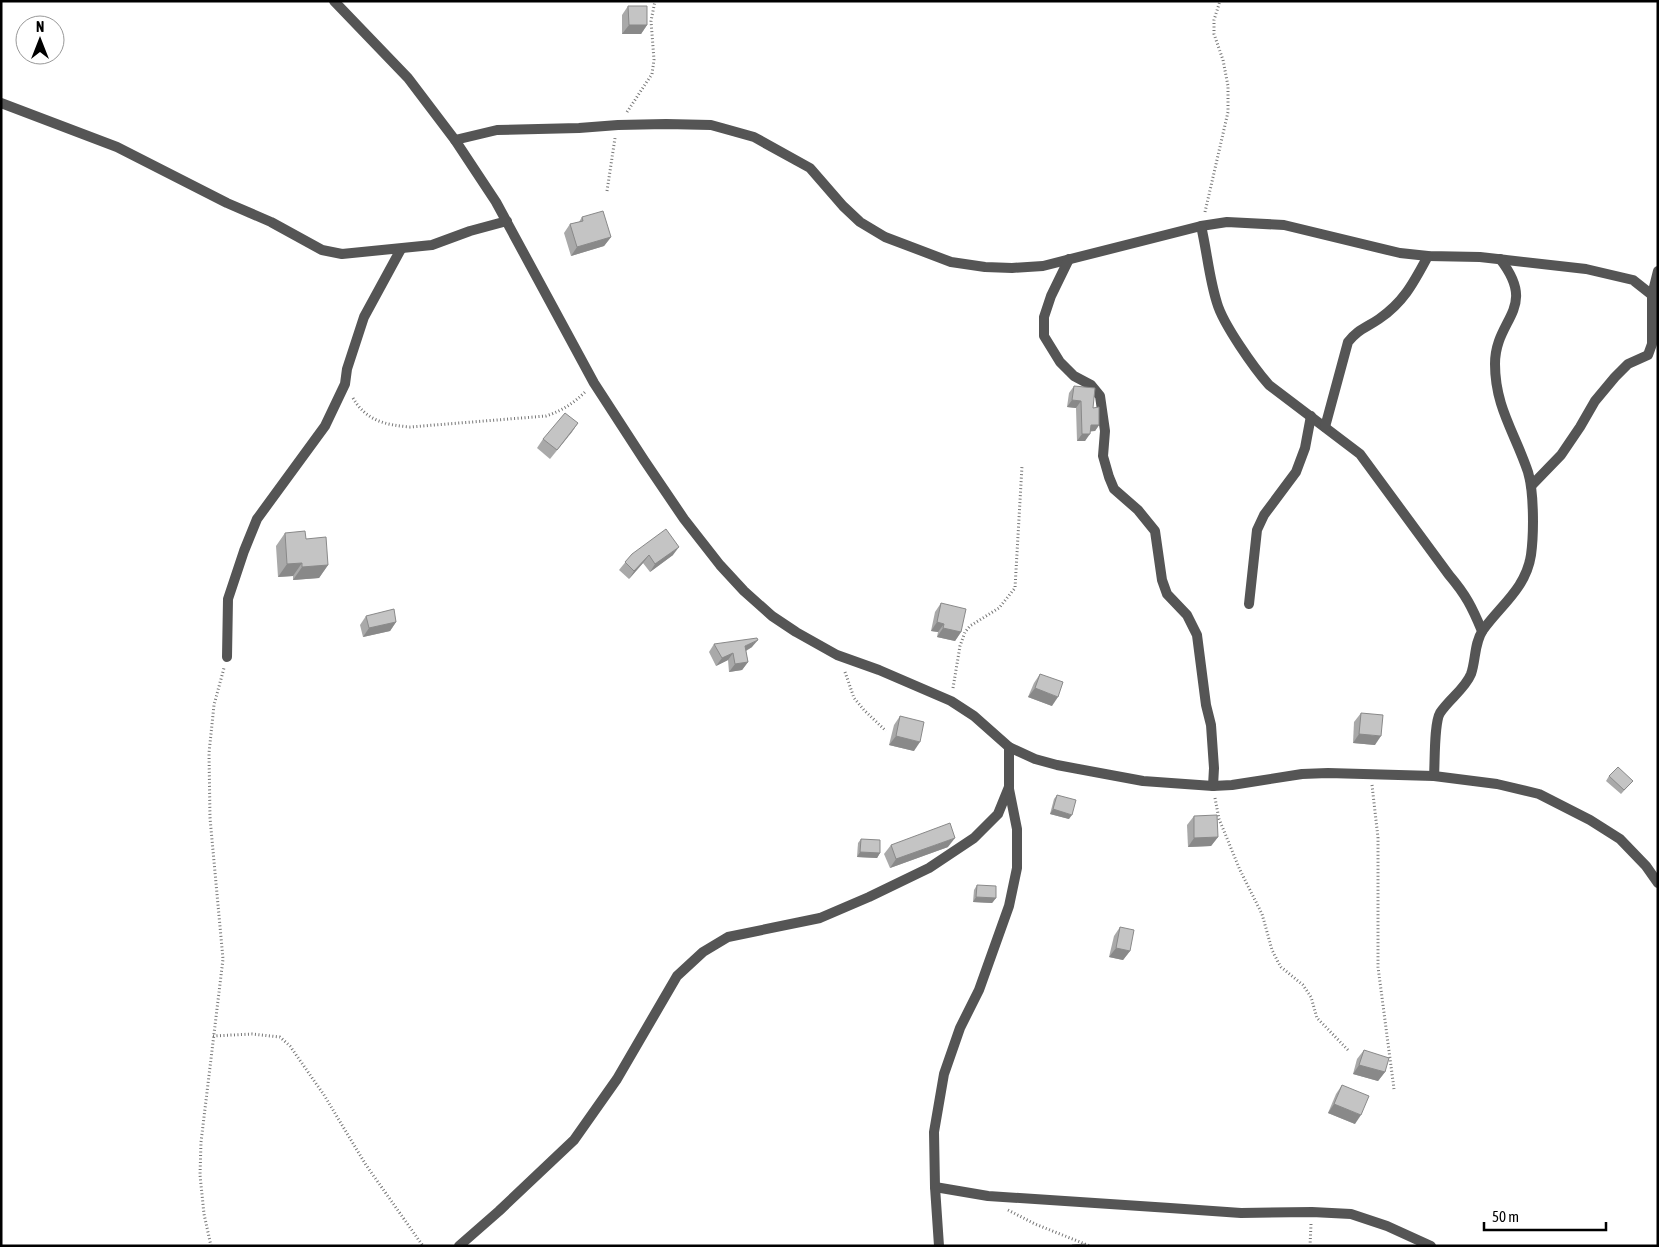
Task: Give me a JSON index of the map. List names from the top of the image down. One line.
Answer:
{"scale_bar":"50 m","north":"top"}
